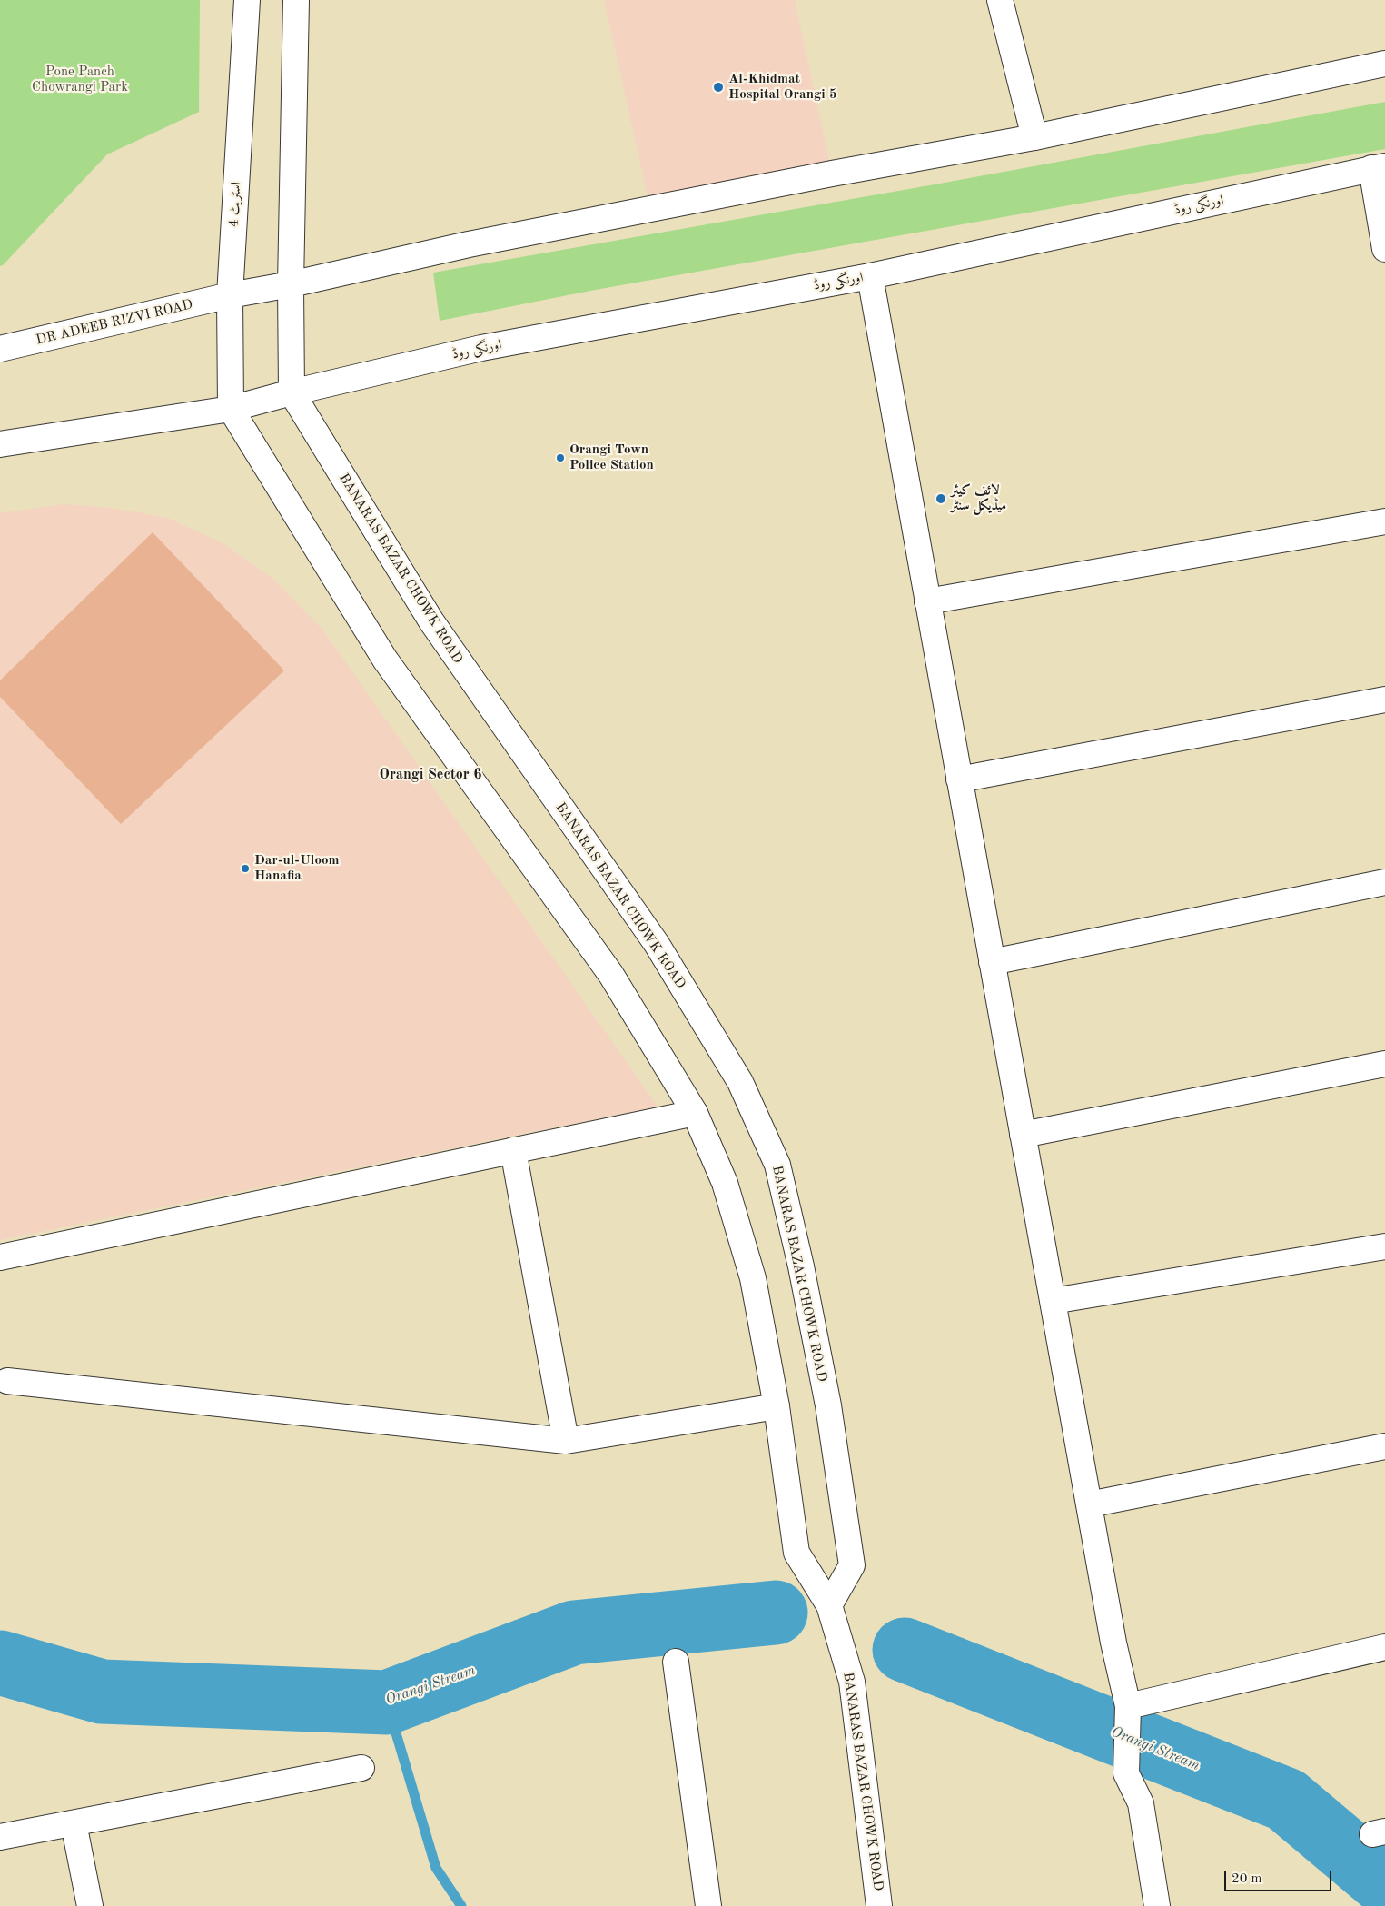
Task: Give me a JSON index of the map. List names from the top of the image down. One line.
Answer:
{"streets":{"street":["اسٹریٹ 4","اورنگی روڈ","DR ADEEB RIZVI ROAD","BANARAS BAZAR CHOWK ROAD"]},"crossings":[["اسٹریٹ 4","اورنگی روڈ"],["اسٹریٹ 4","DR ADEEB RIZVI ROAD"],["اسٹریٹ 4","BANARAS BAZAR CHOWK ROAD"],["اورنگی روڈ","BANARAS BAZAR CHOWK ROAD"]],"districts":["Orangi Sector 6"],"water":["Orangi Stream"],"parks":["Pone Panch Chowrangi Park"],"places":["Al-Khidmat Hospital Orangi 5","Orangi Town Police Station","لائف کیئر میڈیکل سنٹر","Dar-ul-Uloom Hanafia"],"scale_bar":"20 m"}
